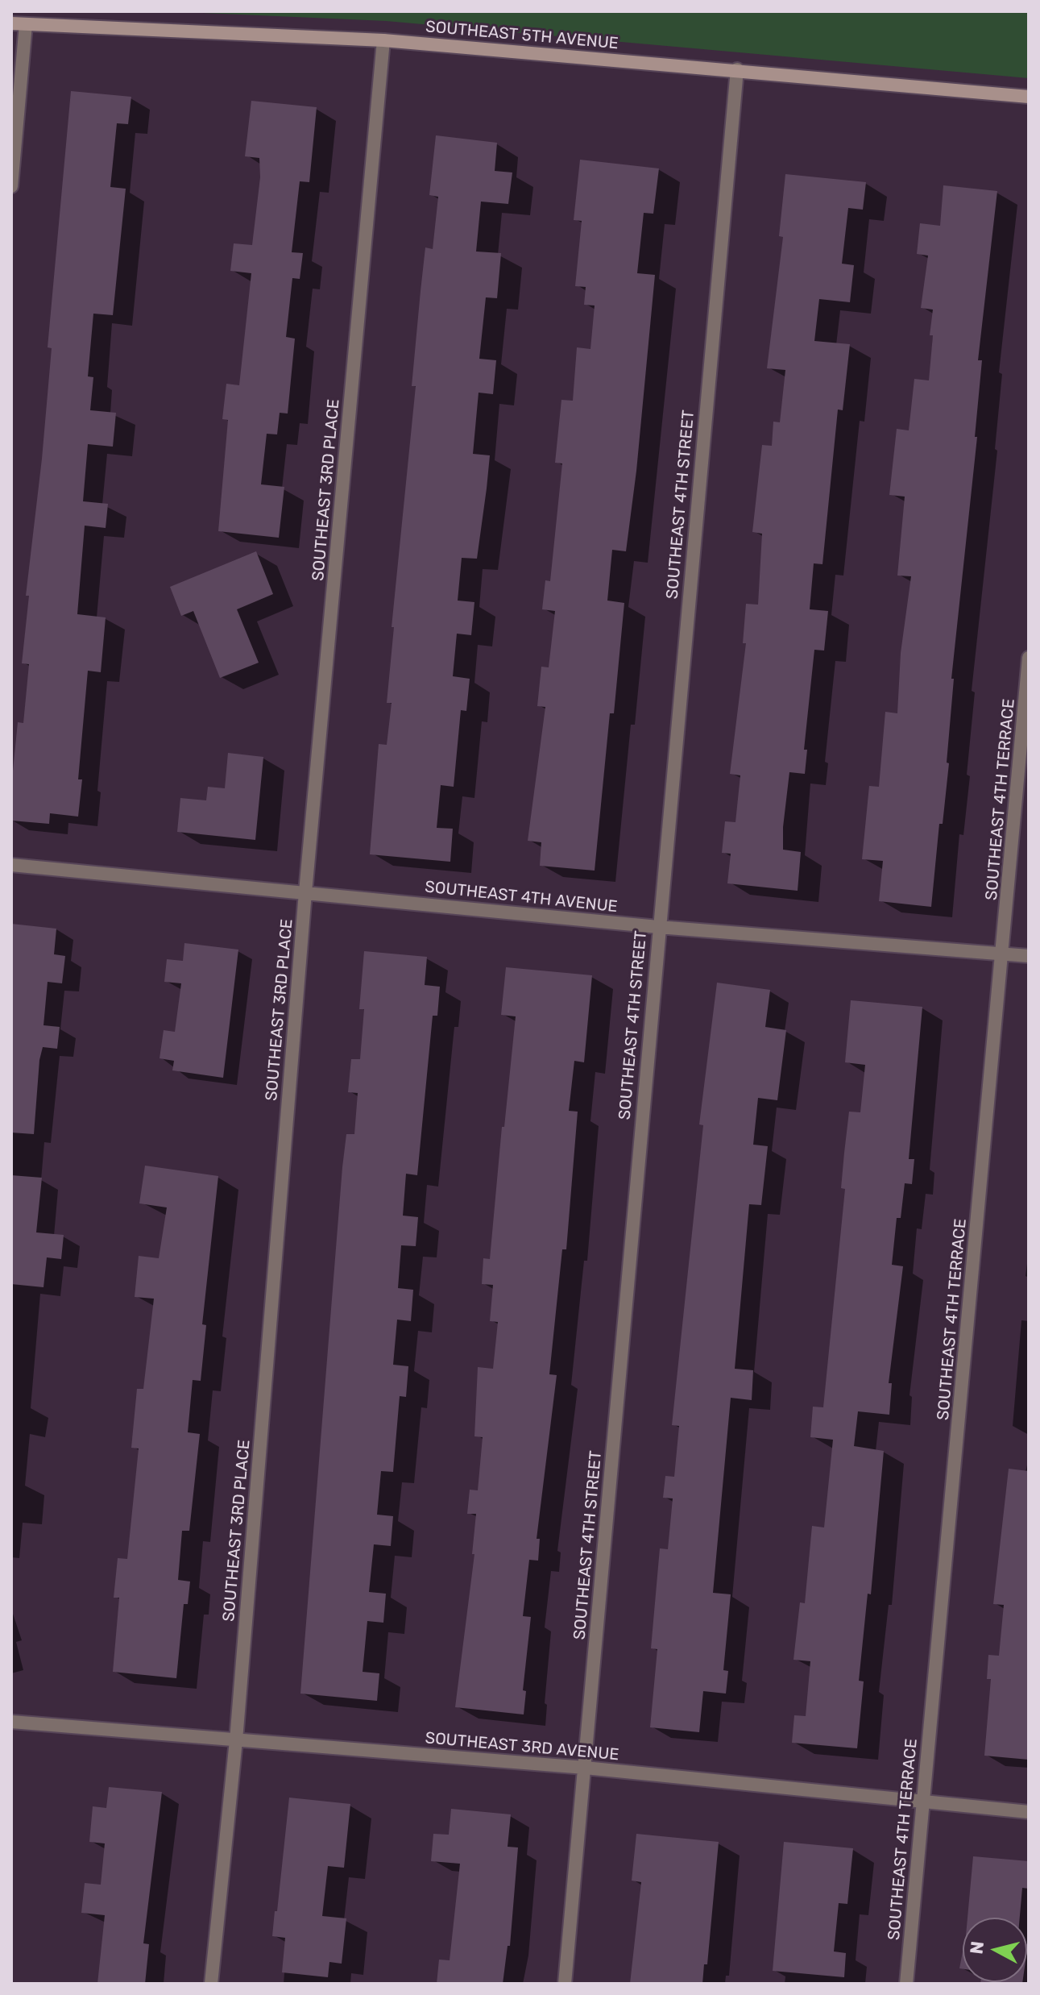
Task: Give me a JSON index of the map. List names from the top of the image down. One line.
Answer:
{"streets":{"street":["SOUTHEAST 5TH AVENUE","SOUTHEAST 3RD PLACE","SOUTHEAST 4TH STREET","SOUTHEAST 4TH TERRACE","SOUTHEAST 4TH AVENUE","SOUTHEAST 3RD AVENUE"]},"crossings":[["SOUTHEAST 5TH AVENUE","SOUTHEAST 3RD PLACE"],["SOUTHEAST 5TH AVENUE","SOUTHEAST 4TH STREET"],["SOUTHEAST 3RD PLACE","SOUTHEAST 4TH AVENUE"],["SOUTHEAST 3RD PLACE","SOUTHEAST 3RD AVENUE"],["SOUTHEAST 4TH STREET","SOUTHEAST 4TH AVENUE"],["SOUTHEAST 4TH STREET","SOUTHEAST 3RD AVENUE"],["SOUTHEAST 4TH TERRACE","SOUTHEAST 4TH AVENUE"],["SOUTHEAST 4TH TERRACE","SOUTHEAST 3RD AVENUE"]],"north":"left"}
